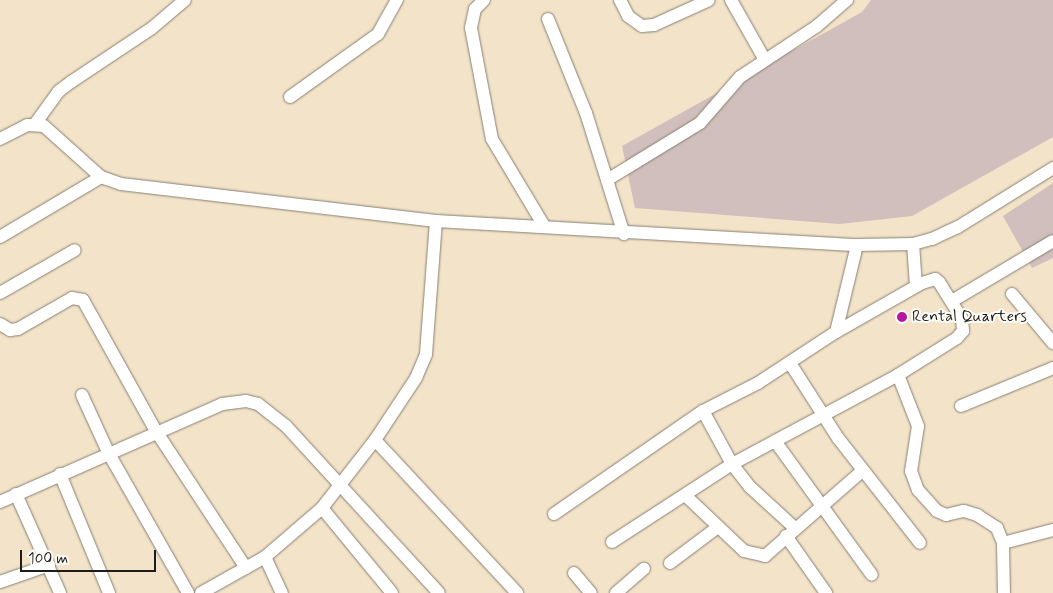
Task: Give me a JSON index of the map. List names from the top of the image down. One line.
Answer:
{"places":["Rental Quarters"],"scale_bar":"100 m"}
